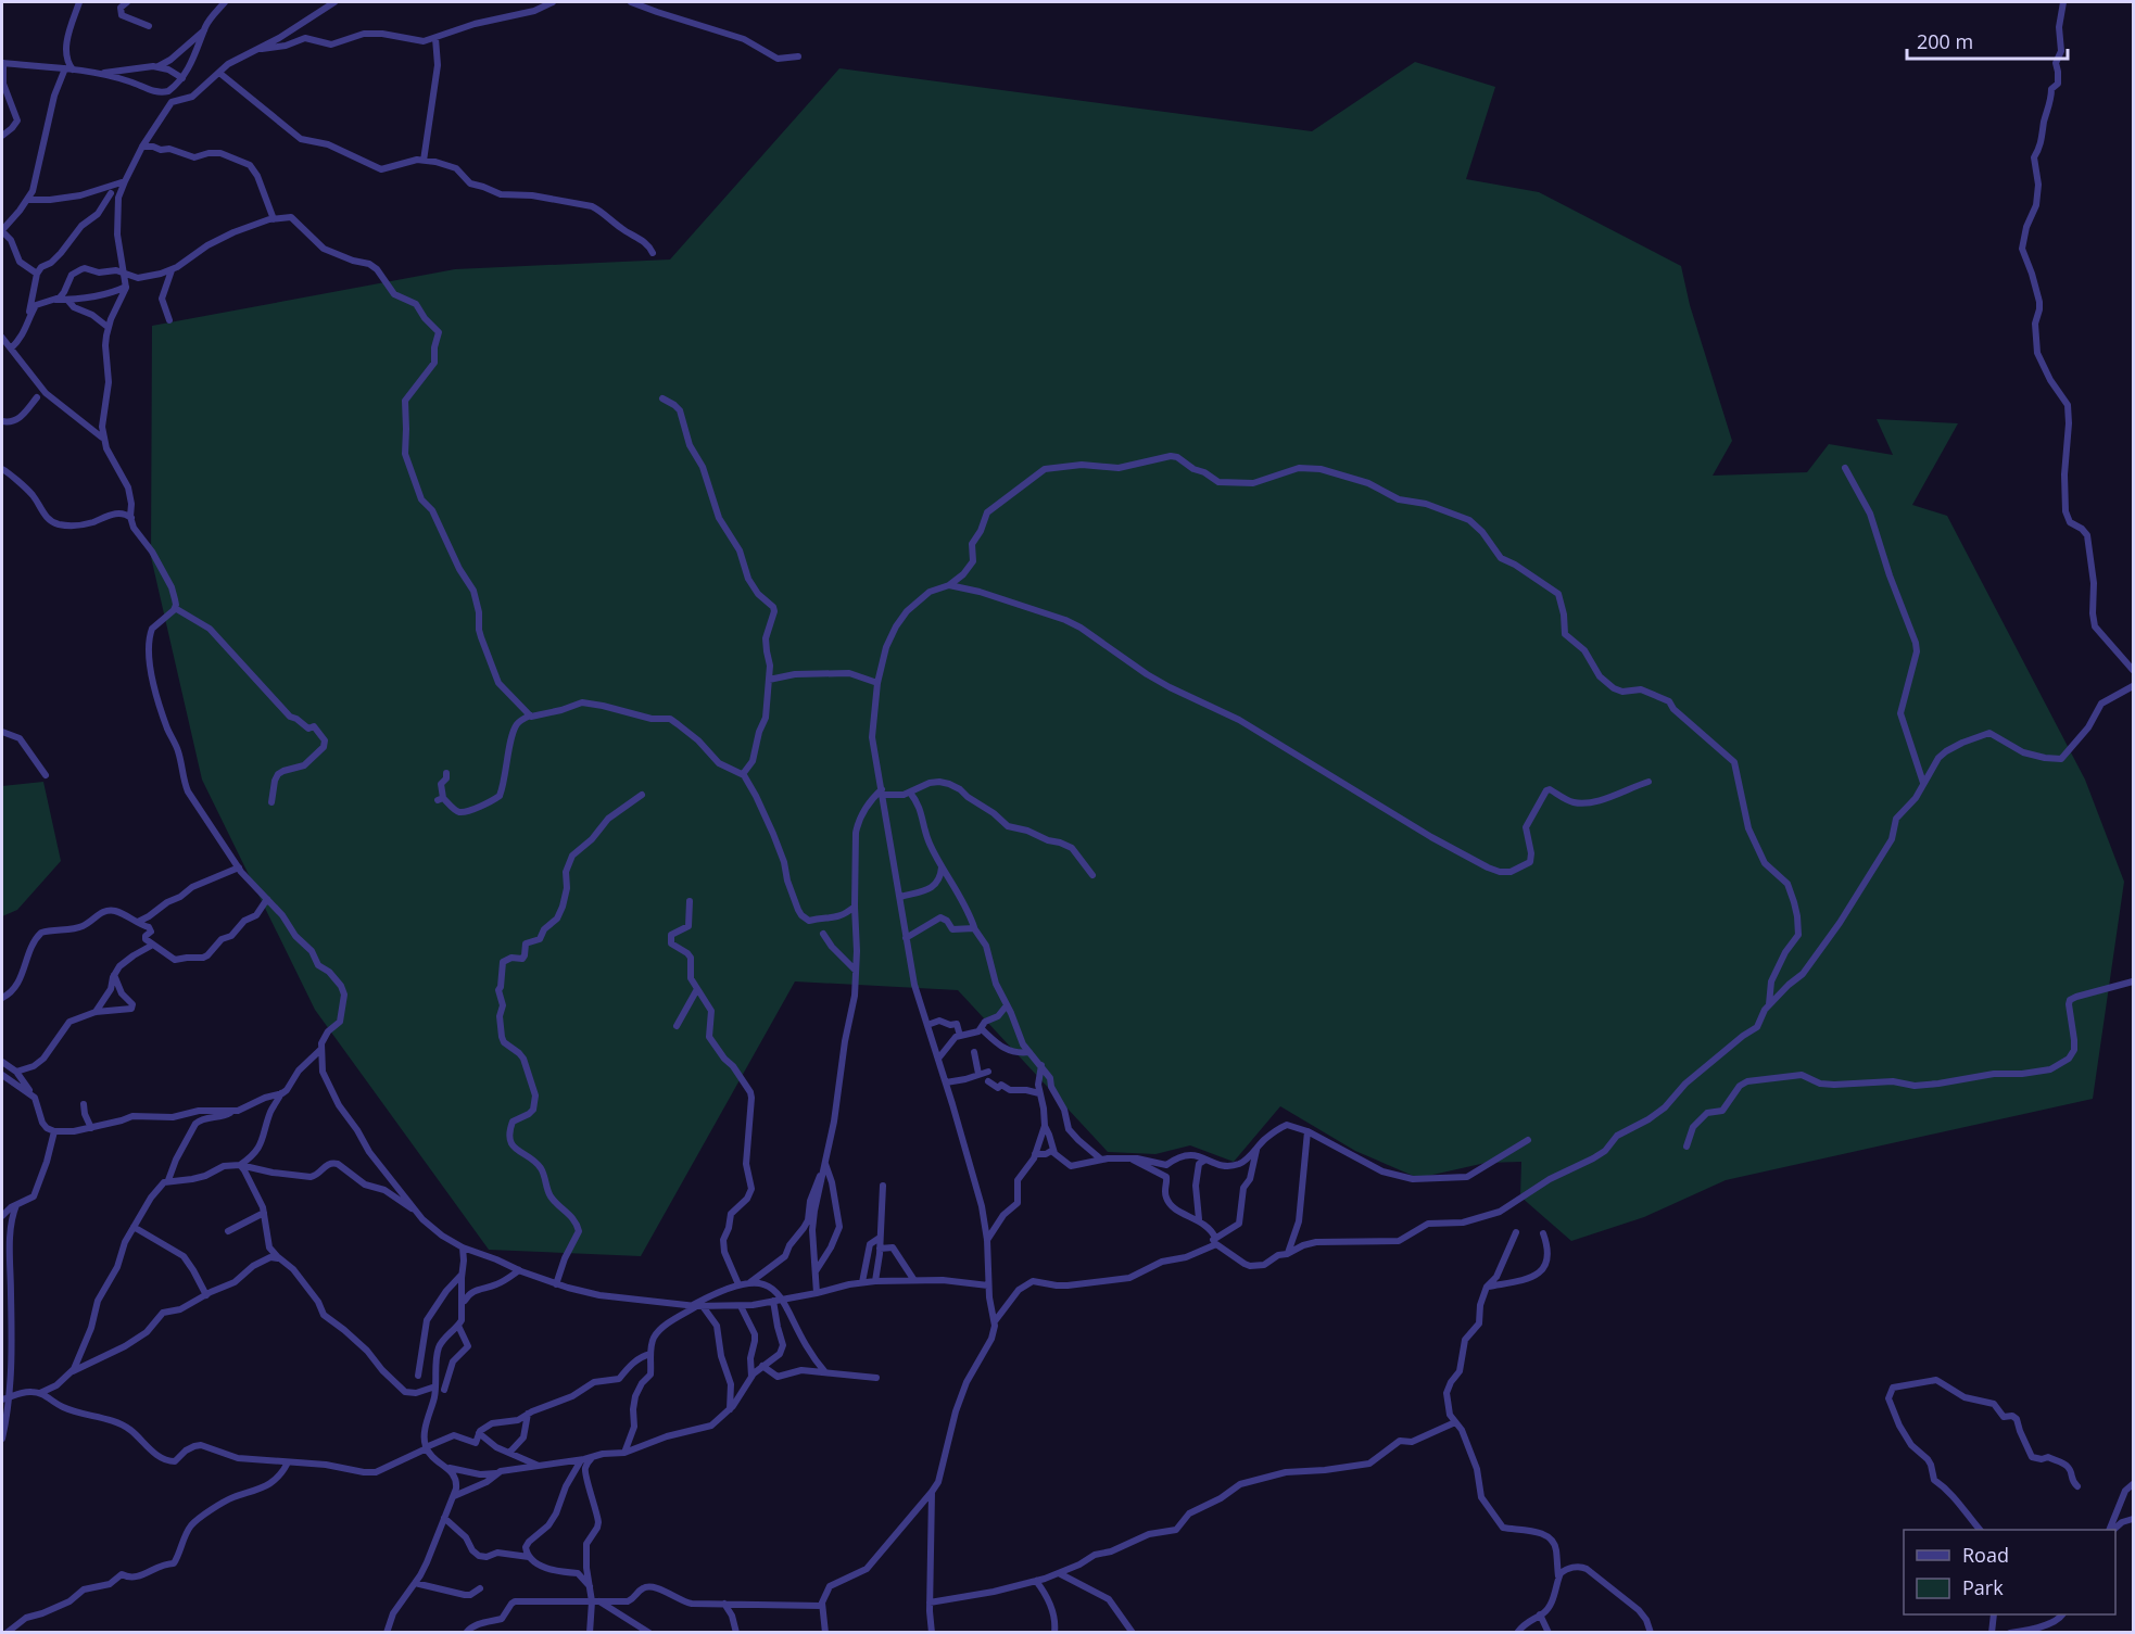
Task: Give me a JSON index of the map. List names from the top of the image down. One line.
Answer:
{"legend":["Road","Park"],"scale_bar":"200 m"}
